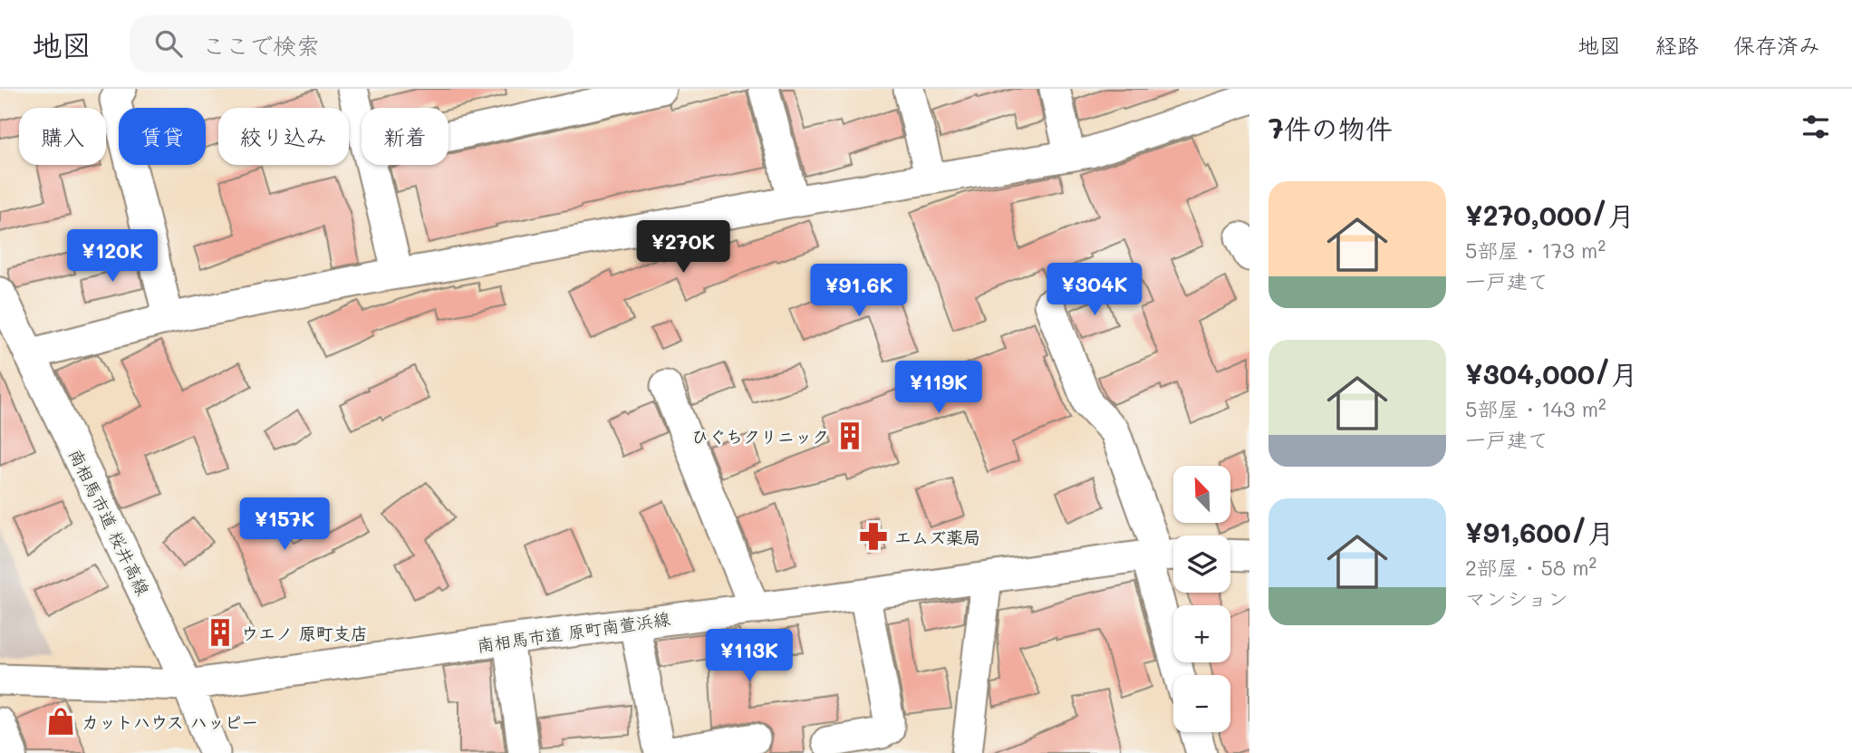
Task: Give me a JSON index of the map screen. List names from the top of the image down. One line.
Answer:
{"streets":{"street":["南相馬市道 桜井高線","南相馬市道 原町南萱浜線"]},"crossings":[["南相馬市道 桜井高線","南相馬市道 原町南萱浜線"]],"places":{"building":["ひぐちクリニック","ウエノ 原町支店"],"pharmacy":["エムズ薬局"],"shop":["カットハウス ハッピー"]},"north":"top left","page":{"header":"地図","search":"ここで検索","nav":["地図","経路","保存済み"],"heading":"7件の物件","chip":["購入","賃貸","絞り込み","新着"],"list":[{"name":"¥270,000/月","note":"5部屋 · 173 m² · 一戸建て"},{"name":"¥304,000/月","note":"5部屋 · 143 m² · 一戸建て"},{"name":"¥91,600/月","note":"2部屋 · 58 m² · マンション"}],"price":["¥270K","¥120K","¥304K","¥91.6K","¥119K","¥157K","¥113K"],"map_buttons":["+","−"]}}
